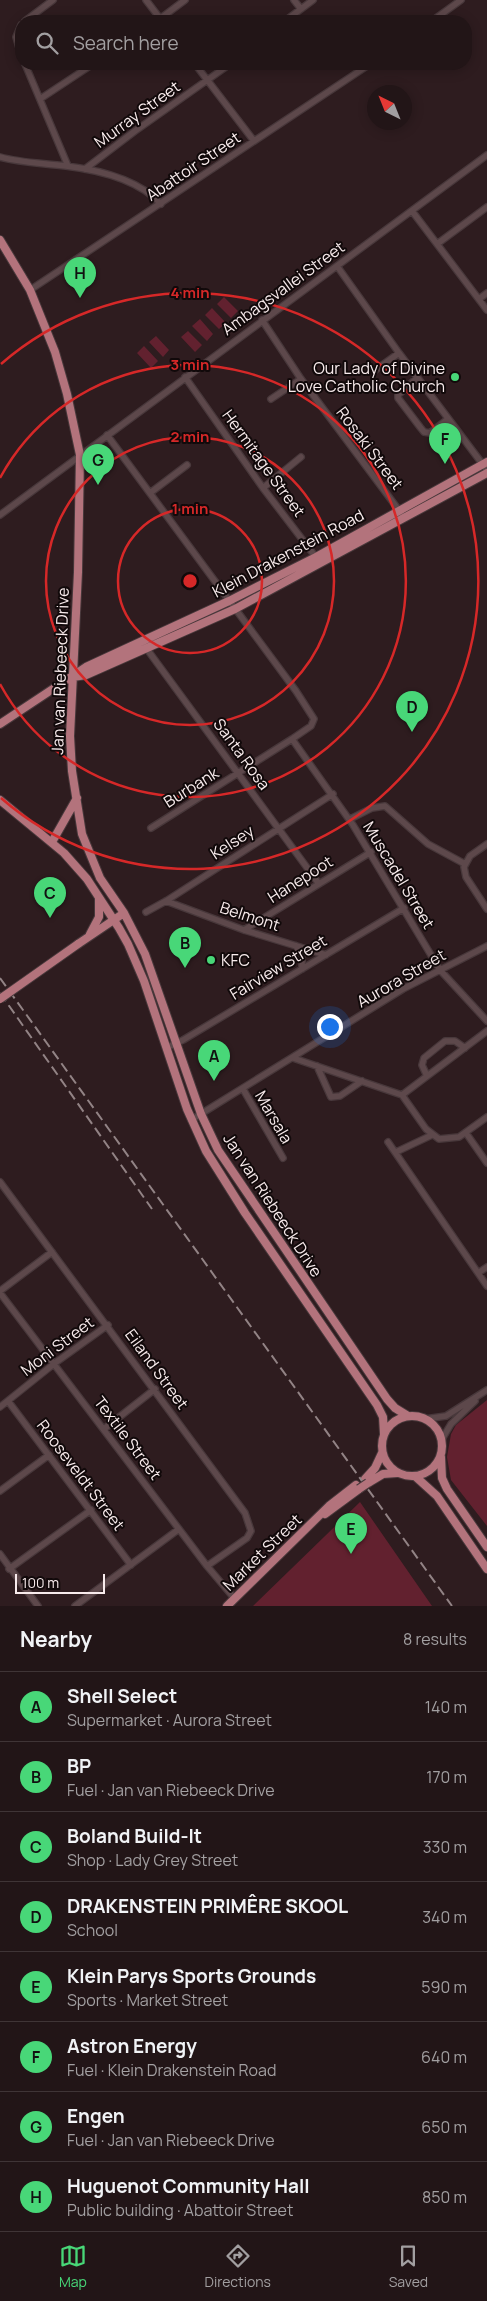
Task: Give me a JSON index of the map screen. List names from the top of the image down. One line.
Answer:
{"streets":{"main road":["Klein Drakenstein Road","Jan van Riebeeck Drive","Market Street"],"street":["Murray Street","Abattoir Street","Ambagsvallei Street","Rosaki Street","Hermitage Street","Santa Rosa","Burbank","Kelsey","Muscadel Street","Hanepoot","Belmont","Fairview Street","Aurora Street","Marsala","Moni Street","Eiland Street","Textile Street","Rooseveldt Street"]},"crossings":[["Abattoir Street","Jan van Riebeeck Drive"],["Ambagsvallei Street","Rosaki Street"],["Ambagsvallei Street","Hermitage Street"],["Ambagsvallei Street","Jan van Riebeeck Drive"],["Rosaki Street","Klein Drakenstein Road"],["Hermitage Street","Klein Drakenstein Road"],["Klein Drakenstein Road","Jan van Riebeeck Drive"],["Klein Drakenstein Road","Santa Rosa"],["Klein Drakenstein Road","Burbank"],["Jan van Riebeeck Drive","Fairview Street"],["Jan van Riebeeck Drive","Aurora Street"],["Jan van Riebeeck Drive","Market Street"],["Santa Rosa","Burbank"],["Santa Rosa","Kelsey"],["Santa Rosa","Hanepoot"],["Burbank","Muscadel Street"],["Kelsey","Muscadel Street"],["Kelsey","Belmont"],["Muscadel Street","Hanepoot"],["Muscadel Street","Fairview Street"],["Muscadel Street","Aurora Street"],["Hanepoot","Belmont"],["Belmont","Fairview Street"],["Aurora Street","Marsala"],["Moni Street","Eiland Street"],["Moni Street","Textile Street"],["Moni Street","Rooseveldt Street"],["Eiland Street","Textile Street"],["Textile Street","Market Street"]],"places":["Our Lady of Divine Love Catholic Church","KFC"],"scale_bar":"100 m","north":"top left","page":{"search":"Search here","pins":["H","F","G","D","C","B","A","E"],"scale":"100 m","heading":["Nearby","8 results"],"list":[{"mark":"A","name":"Shell Select","note":"Supermarket · Aurora Street","value":"140 m"},{"mark":"B","name":"BP","note":"Fuel · Jan van Riebeeck Drive","value":"170 m"},{"mark":"C","name":"Boland Build-It","note":"Shop · Lady Grey Street","value":"330 m"},{"mark":"D","name":"DRAKENSTEIN PRIMÊRE SKOOL","note":"School","value":"340 m"},{"mark":"E","name":"Klein Parys Sports Grounds","note":"Sports · Market Street","value":"590 m"},{"mark":"F","name":"Astron Energy","note":"Fuel · Klein Drakenstein Road","value":"640 m"},{"mark":"G","name":"Engen","note":"Fuel · Jan van Riebeeck Drive","value":"650 m"},{"mark":"H","name":"Huguenot Community Hall","note":"Public building · Abattoir Street","value":"850 m"}],"nav":["Map","Directions","Saved"]},"rings":["4 min","3 min","2 min","1 min"]}
